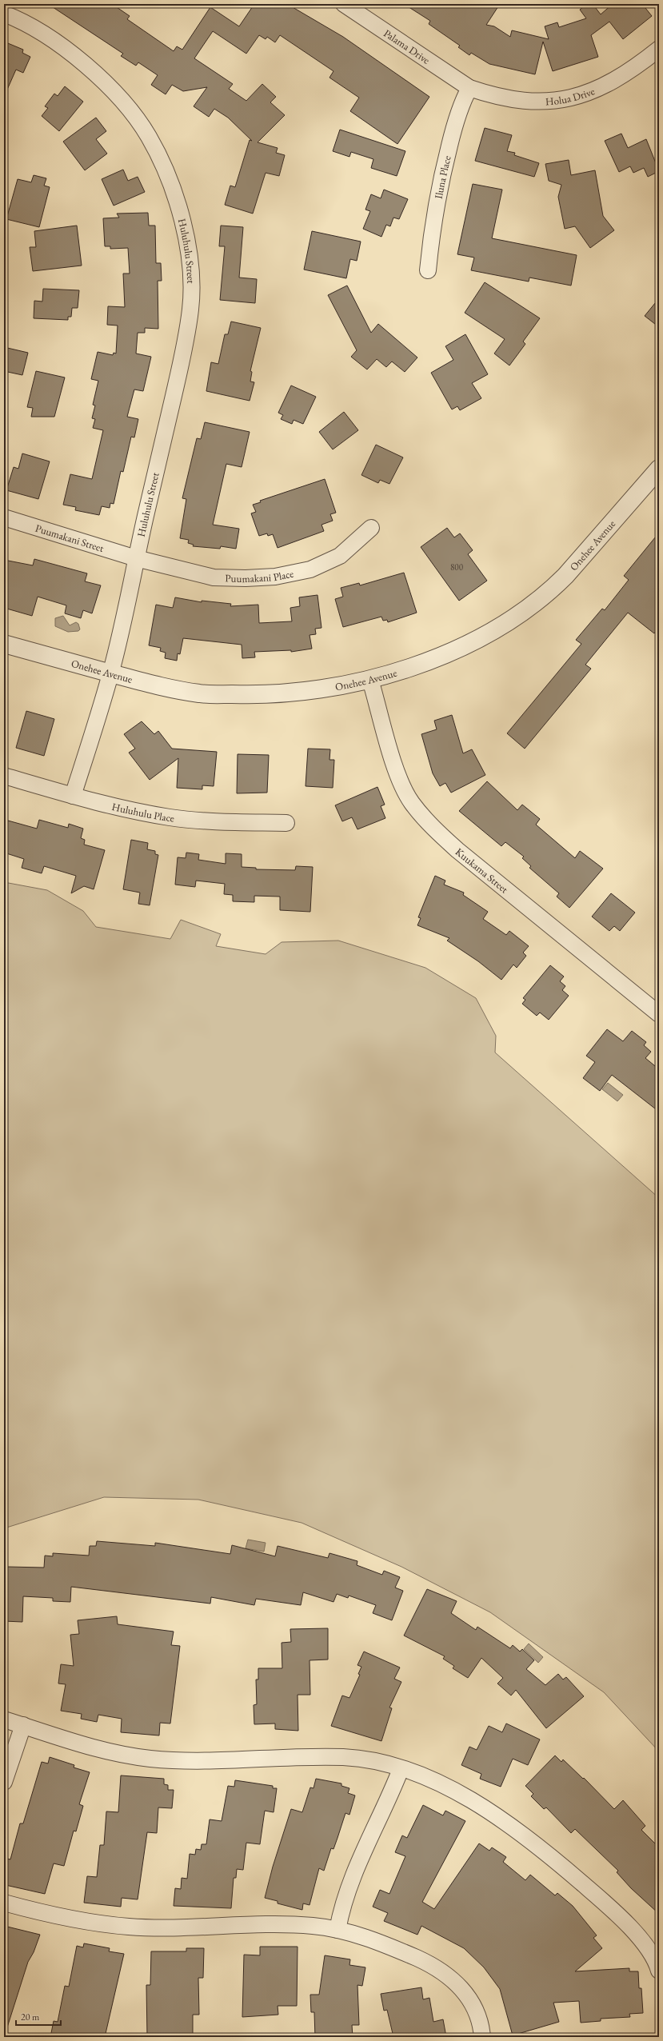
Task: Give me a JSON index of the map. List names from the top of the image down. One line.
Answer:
{"streets":{"street":["Palama Drive","Holua Drive","Iluna Place","Huluhulu Street","Puumakani Street","Onehee Avenue","Puumakani Place","Huluhulu Place","Kuukama Street"]},"crossings":[["Palama Drive","Holua Drive"],["Palama Drive","Iluna Place"],["Holua Drive","Iluna Place"],["Huluhulu Street","Puumakani Street"],["Huluhulu Street","Onehee Avenue"],["Huluhulu Street","Puumakani Place"],["Huluhulu Street","Huluhulu Place"],["Puumakani Street","Puumakani Place"],["Onehee Avenue","Kuukama Street"]],"house_numbers":["800"],"scale_bar":"20 m"}
